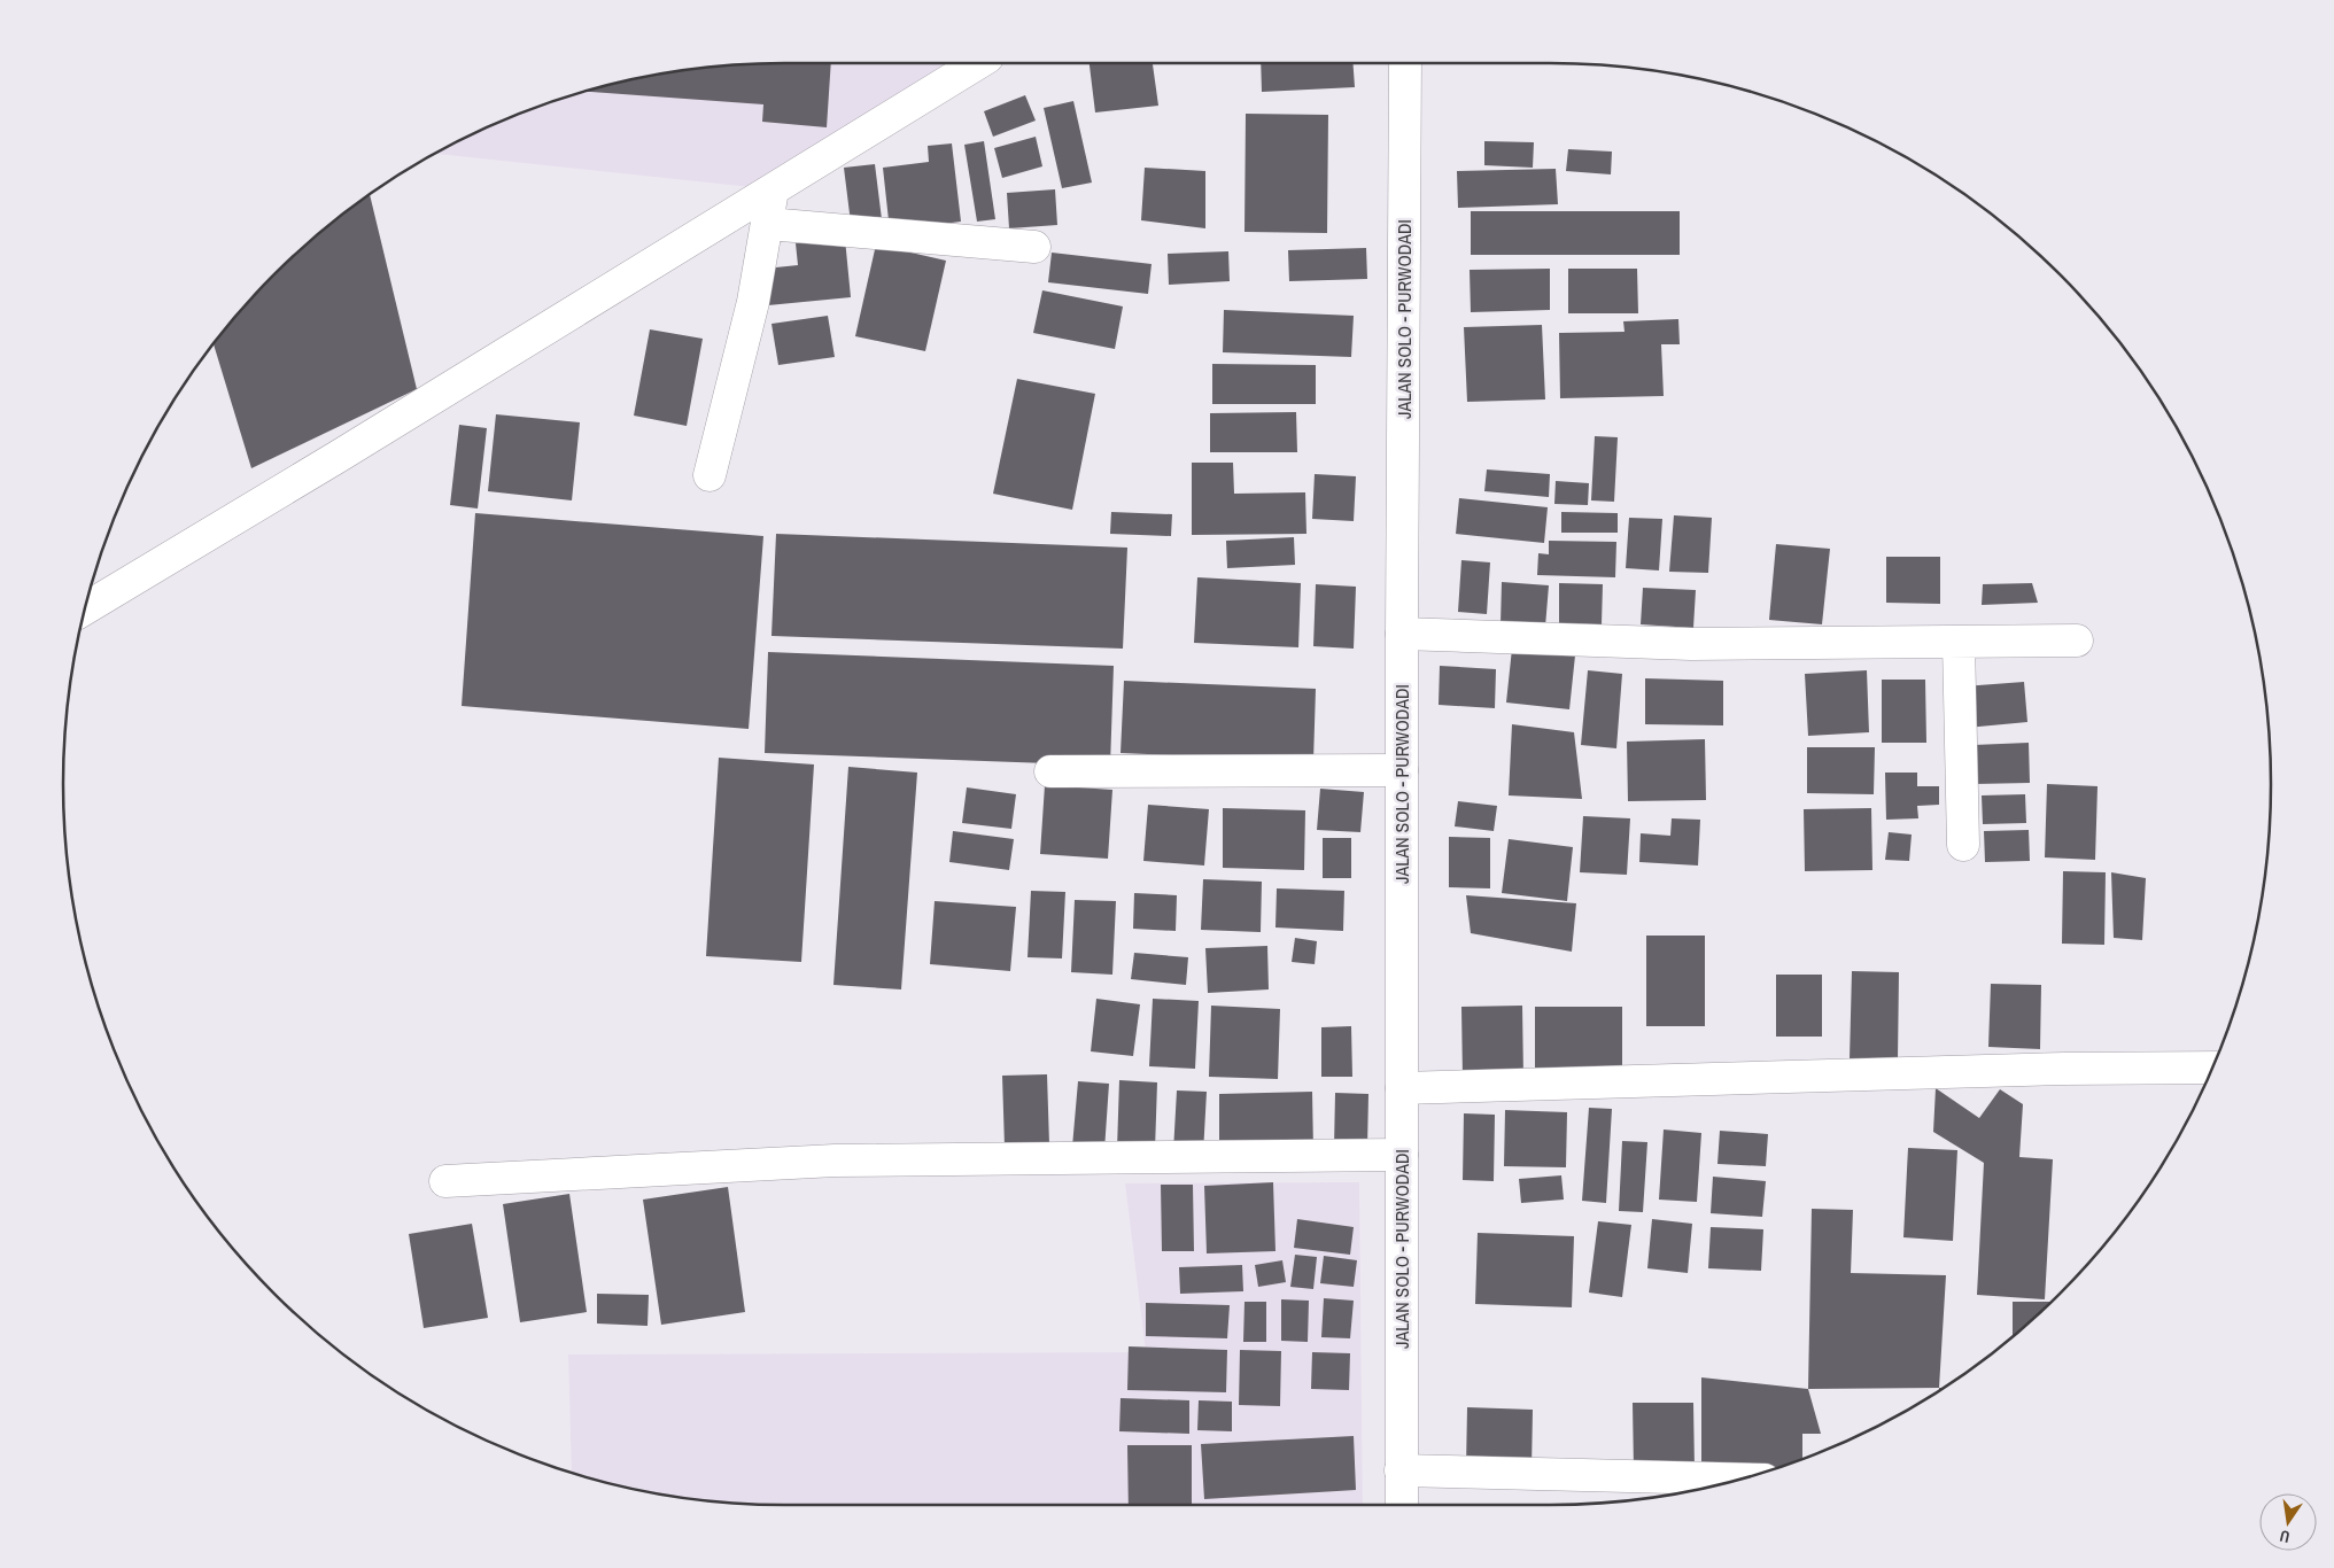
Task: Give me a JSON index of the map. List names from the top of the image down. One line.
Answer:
{"streets":{"street":["JALAN SOLO - PURWODADI"]},"north":"bottom"}
